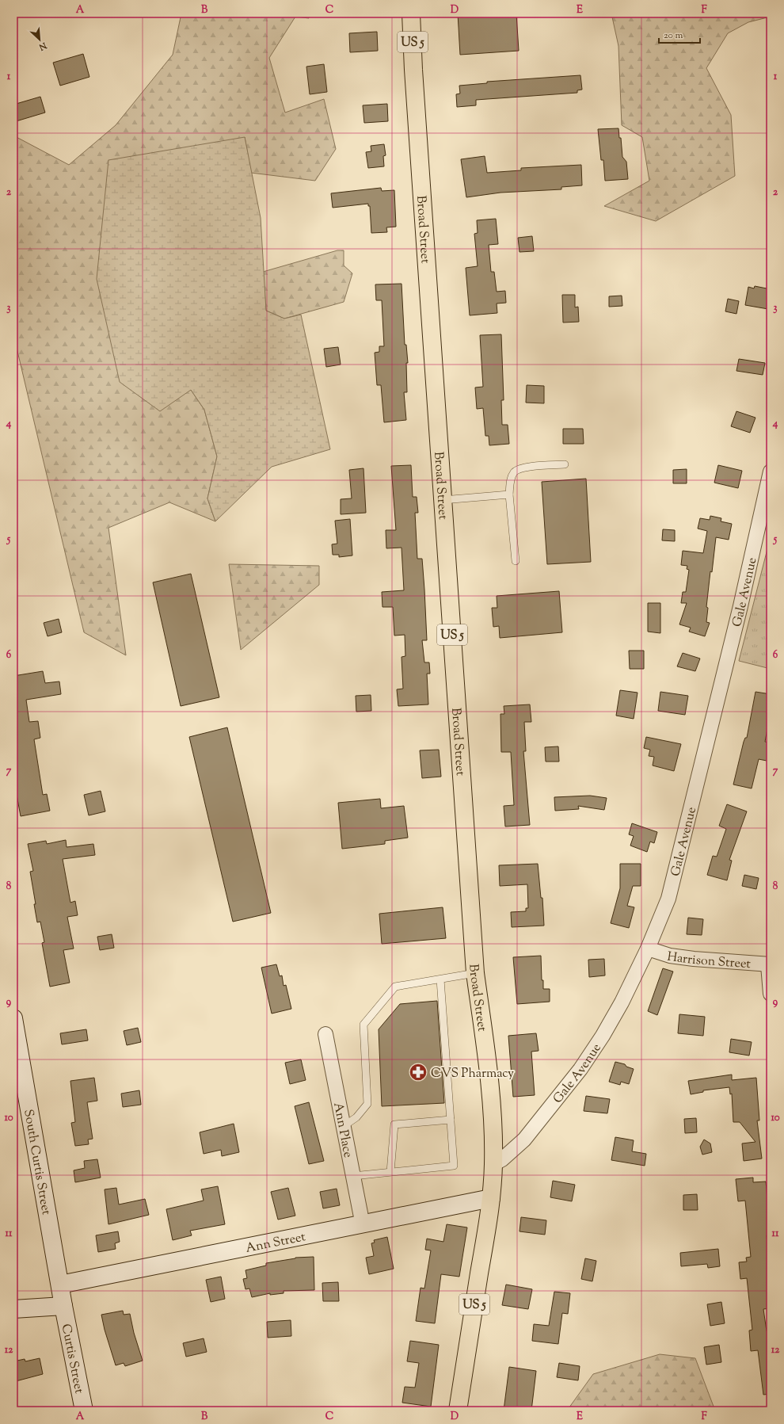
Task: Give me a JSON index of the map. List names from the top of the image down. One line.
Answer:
{"streets":{"main road":["US 5","Broad Street","South Curtis Street","Ann Street","Curtis Street"],"street":["Gale Avenue","Harrison Street","Ann Place"]},"crossings":[["Broad Street","Gale Avenue"],["Broad Street","Ann Street"],["Gale Avenue","Harrison Street"],["Ann Place","Ann Street"],["South Curtis Street","Ann Street"],["South Curtis Street","Curtis Street"]],"places":{"pharmacy":["CVS Pharmacy"]},"scale_bar":"20 m","north":"bottom right","grid":{"columns":["A","B","C","D","E","F"],"rows":["1","2","3","4","5","6","7","8","9","10","11","12"]}}
